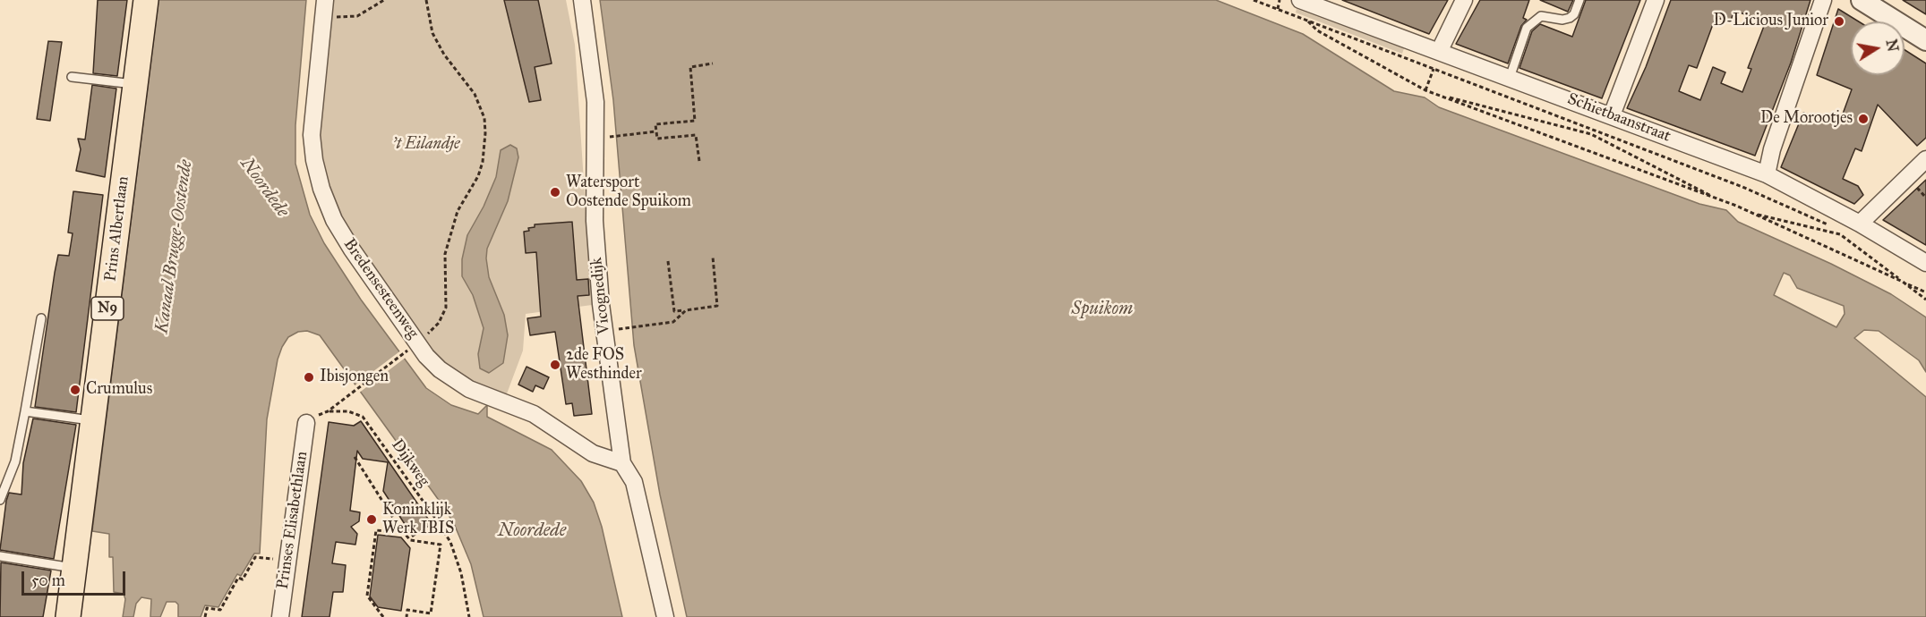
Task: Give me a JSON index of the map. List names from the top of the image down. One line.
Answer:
{"streets":{"main road":["Prins Albertlaan","N9"],"street":["Schietbaanstraat","Bredensesteenweg","Vicognedijk","Prinses Elisabethlaan"],"path":["Dijkweg"]},"crossings":[["Bredensesteenweg","Vicognedijk"],["Bredensesteenweg","Dijkweg"]],"water":["Noordede","Kanaal Brugge-Oostende","Spuikom"],"parks":["'t Eilandje"],"places":["D-Licious Junior","De Morootjes","Watersport Oostende Spuikom","2de FOS Westhinder","Ibisjongen","Crumulus","Koninklijk Werk IBIS"],"scale_bar":"50 m","north":"right"}
